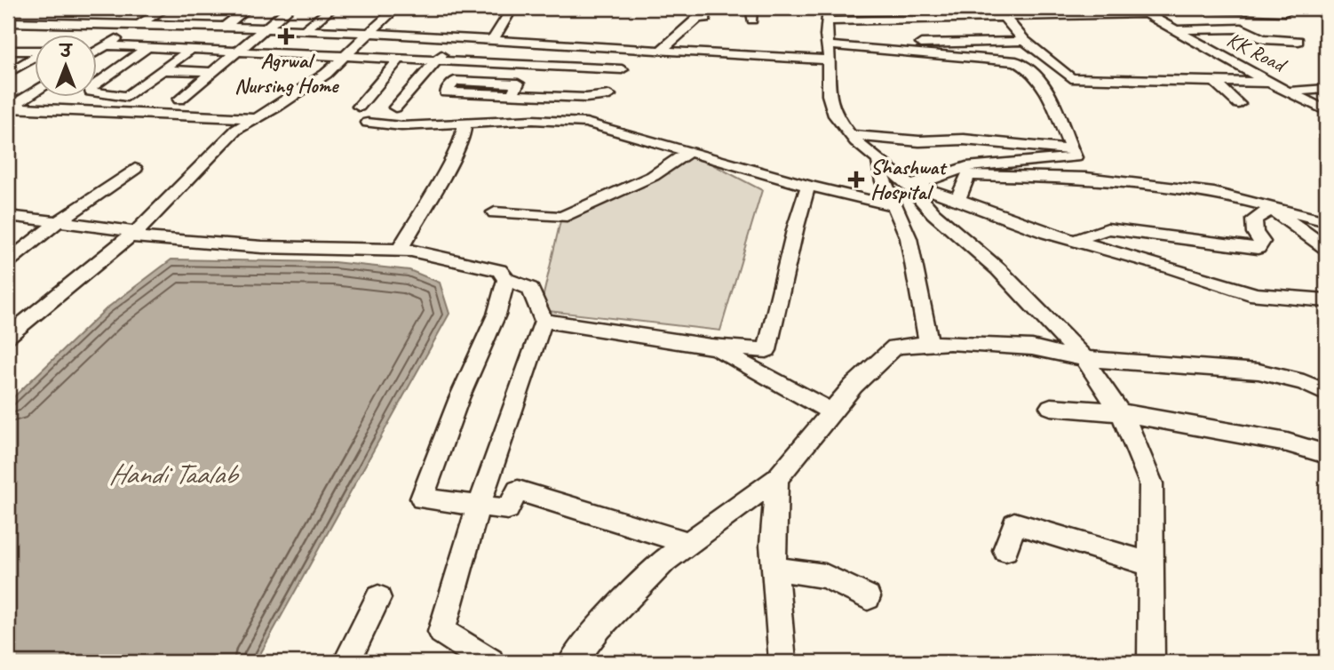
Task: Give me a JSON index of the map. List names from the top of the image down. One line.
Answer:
{"streets":{"street":["KK Road"]},"water":["Handi Taalab"],"places":{"health":["Agrwal Nursing Home","Shashwat Hospital"]},"north":"top"}
